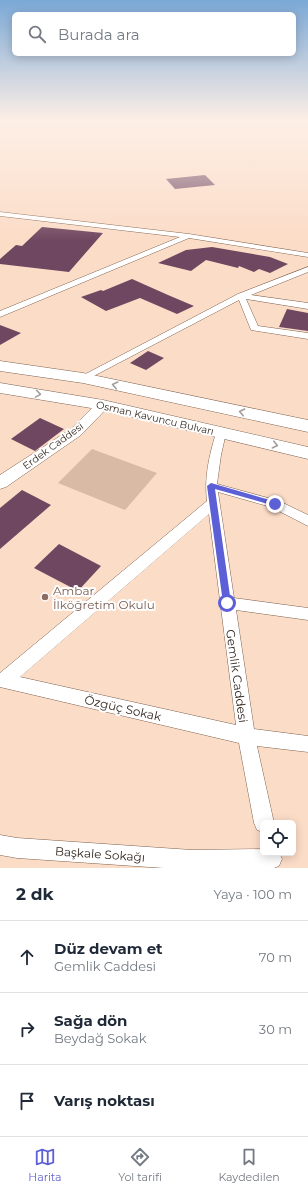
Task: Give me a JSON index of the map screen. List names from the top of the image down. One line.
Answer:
{"streets":{"highway":["Osman Kavuncu Bulvarı"],"street":["Erdek Caddesi","Gemlik Caddesi","Özgüç Sokak","Başkale Sokağı"]},"crossings":[["Osman Kavuncu Bulvarı","Erdek Caddesi"],["Osman Kavuncu Bulvarı","Gemlik Caddesi"],["Gemlik Caddesi","Özgüç Sokak"]],"places":["Ambar İlköğretim Okulu"],"page":{"search":"Burada ara","heading":["2 dk","Yaya · 100 m"],"list":[["Düz devam et","Gemlik Caddesi","70 m"],["Sağa dön","Beydağ Sokak","30 m"],"Varış noktası"],"nav":["Harita","Yol tarifi","Kaydedilen"]}}
